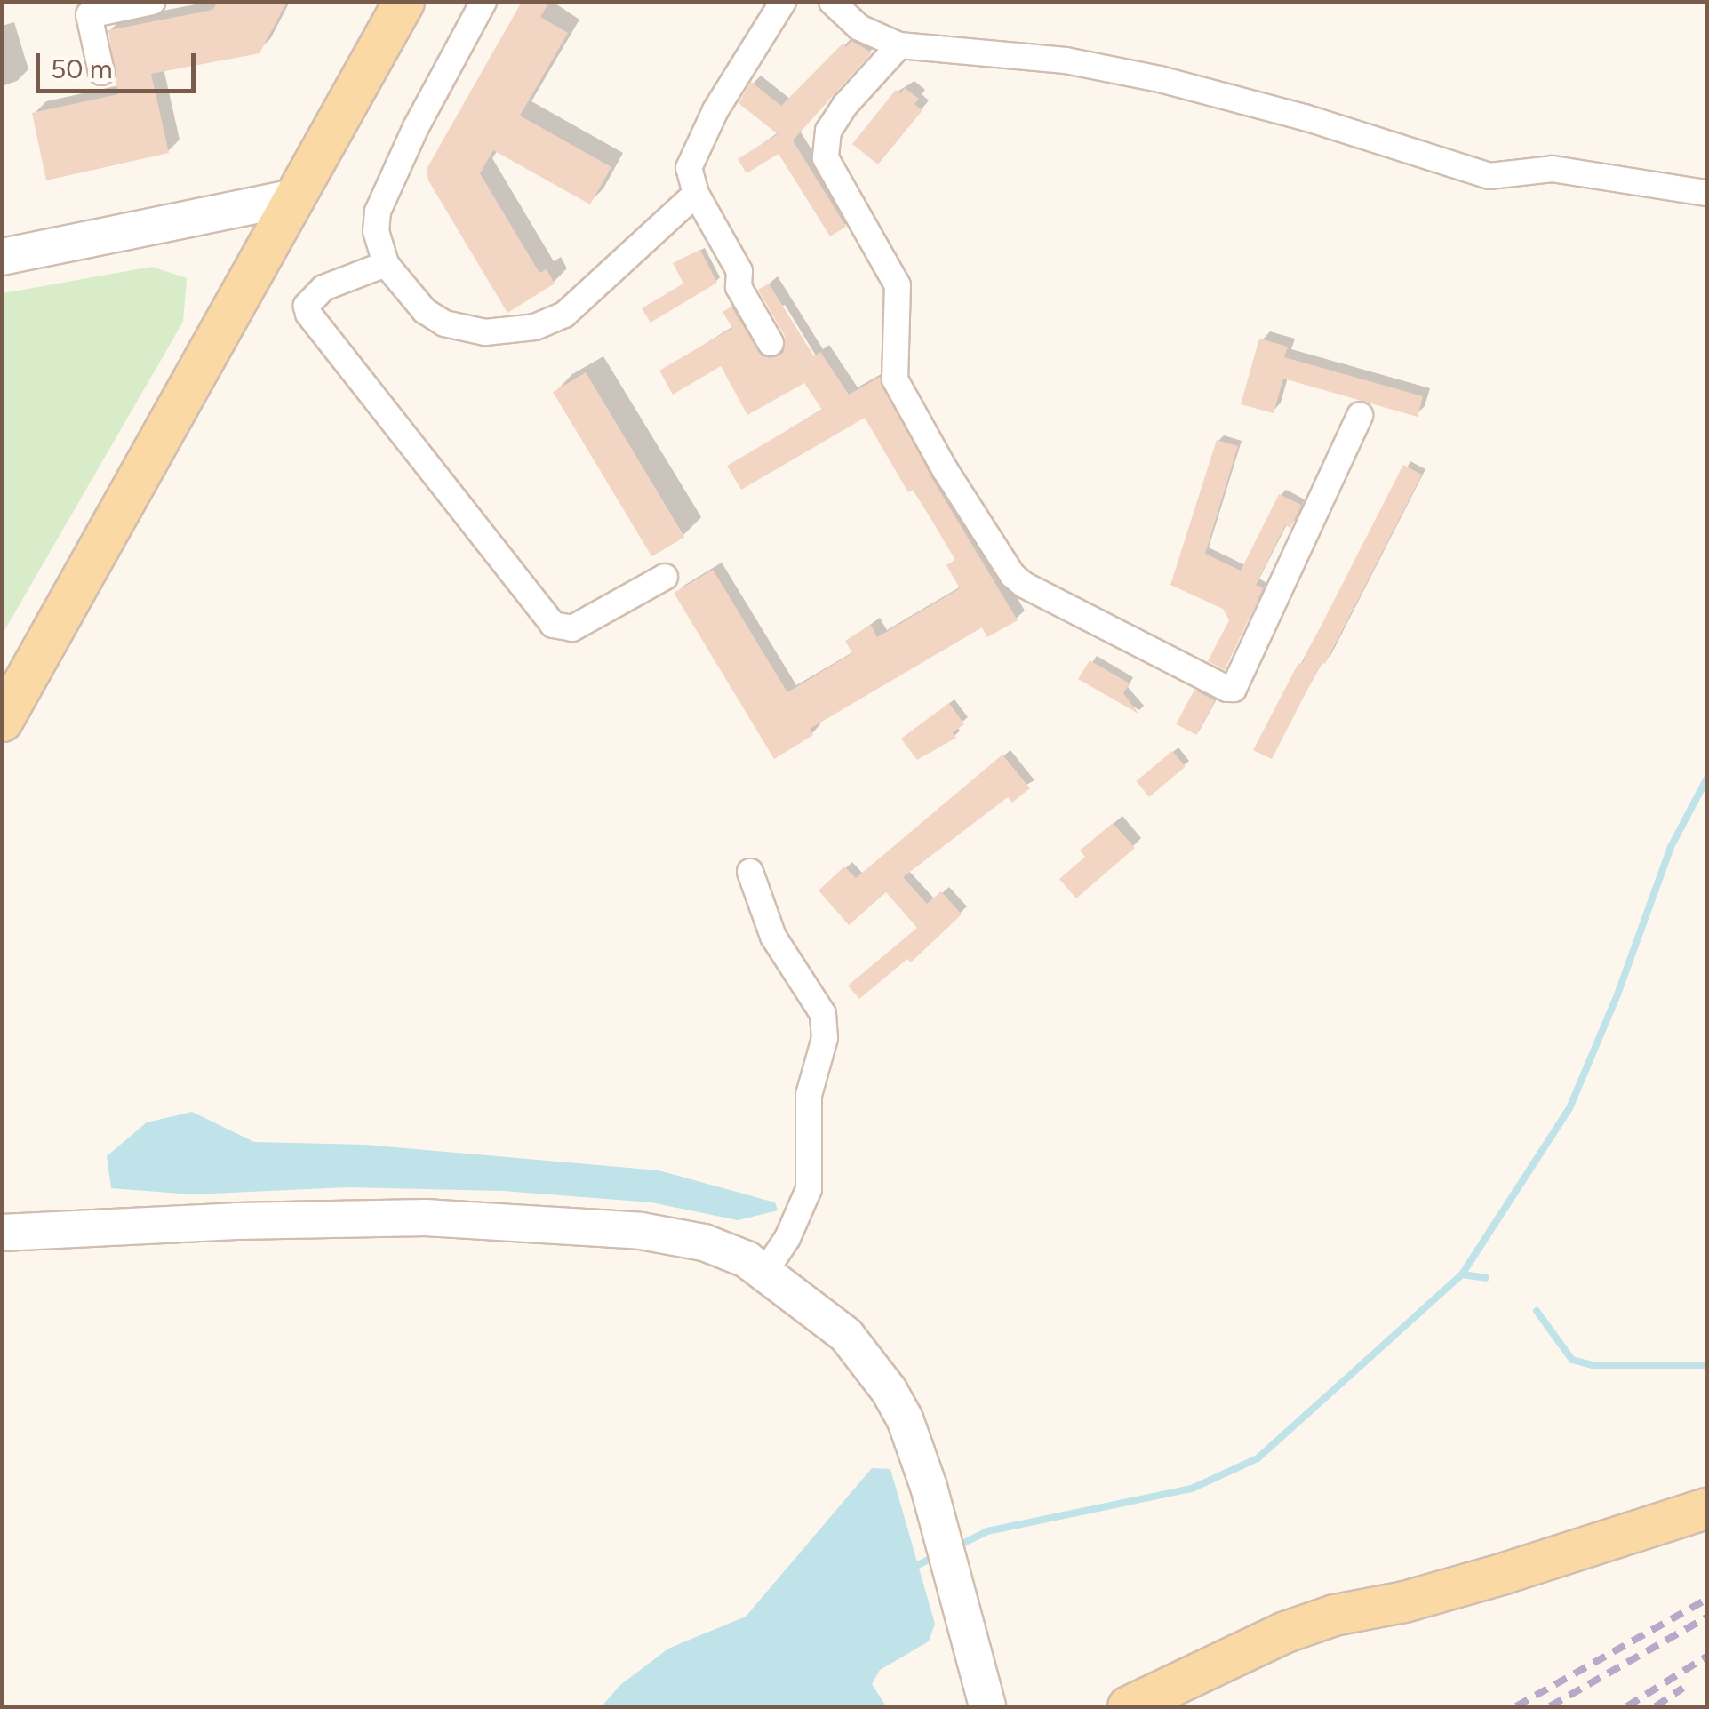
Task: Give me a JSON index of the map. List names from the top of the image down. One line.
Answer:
{"scale_bar":"50 m"}
